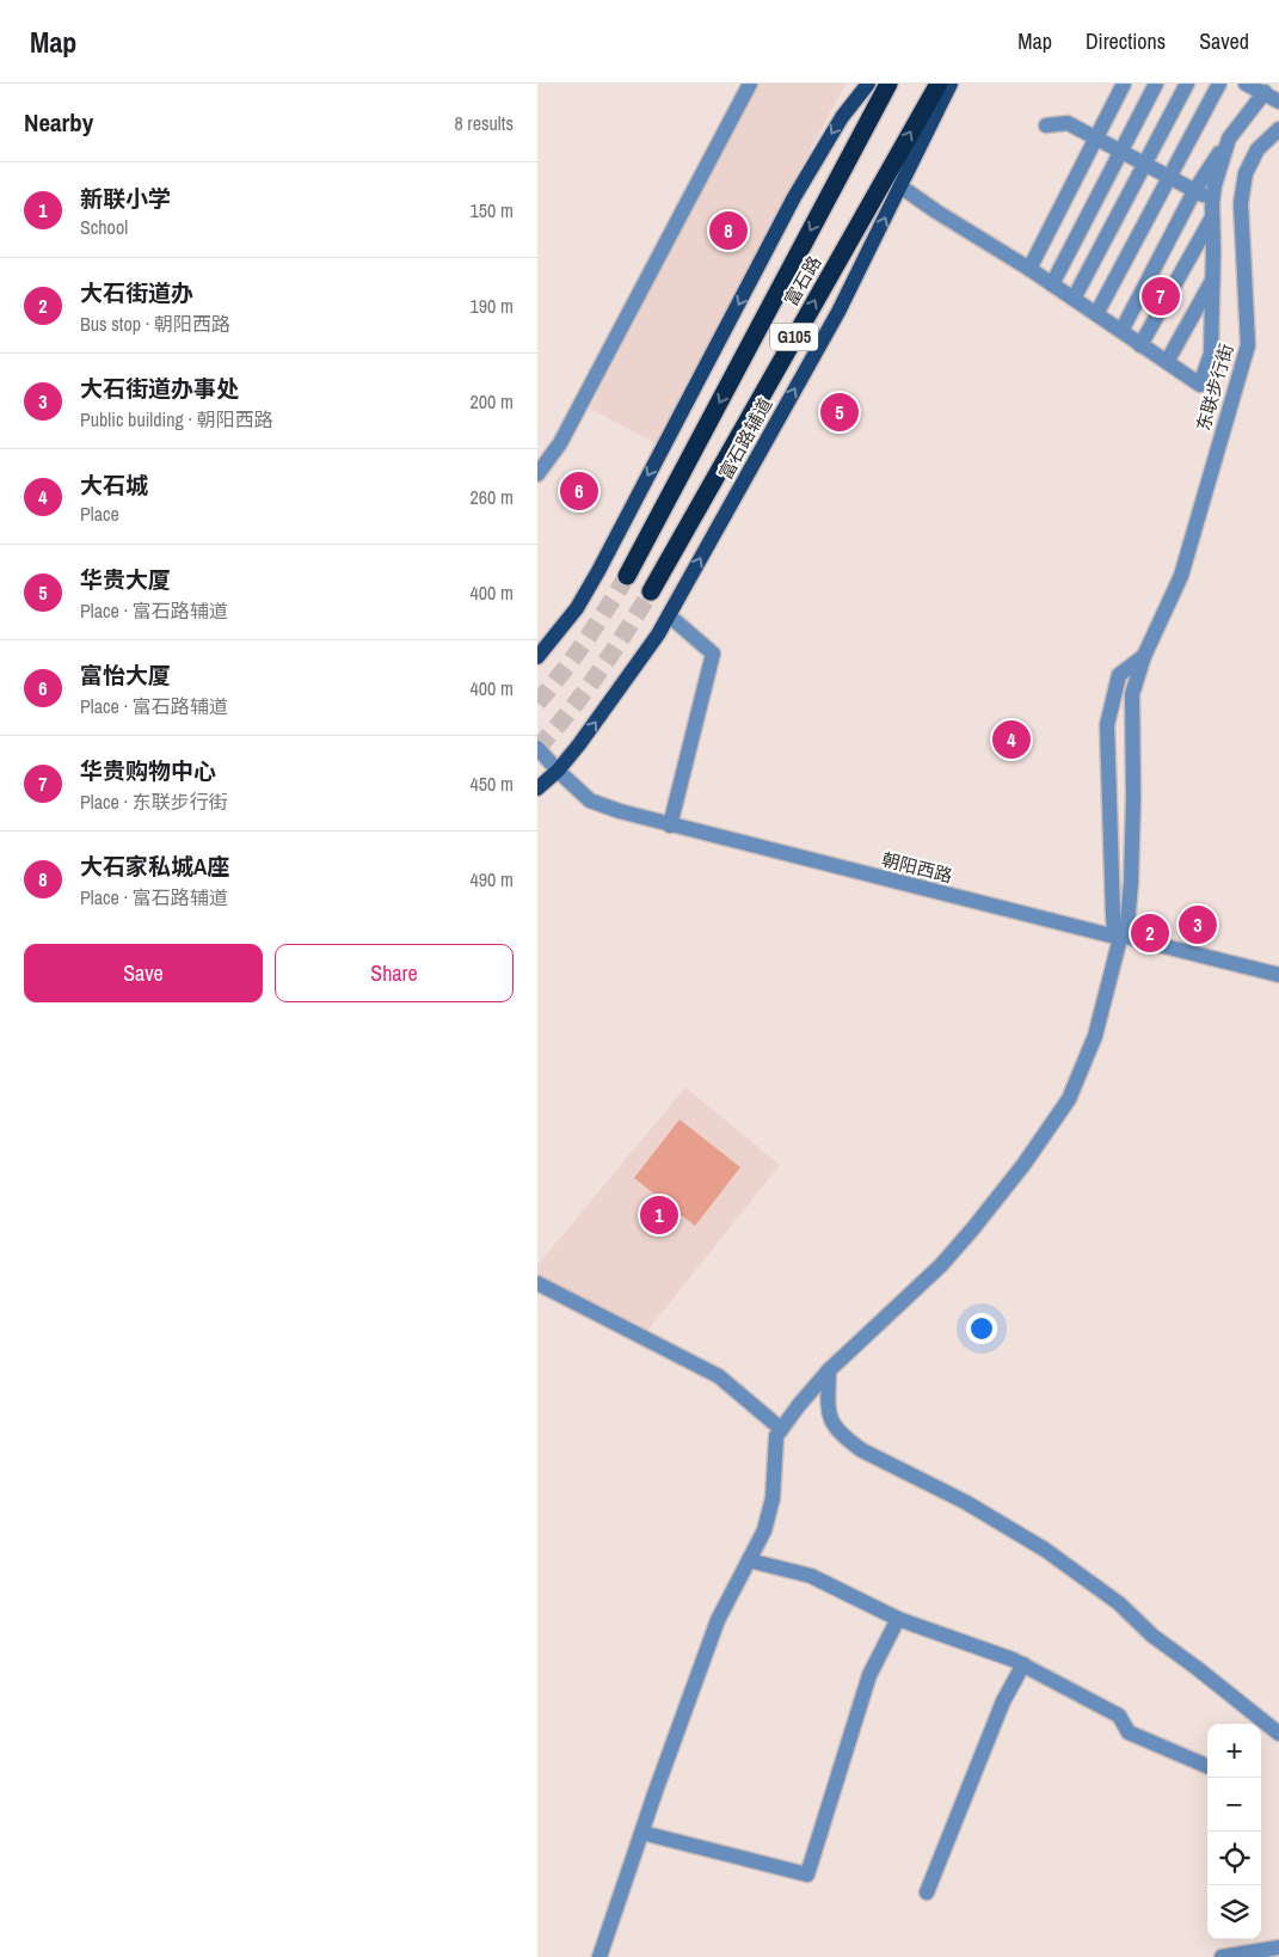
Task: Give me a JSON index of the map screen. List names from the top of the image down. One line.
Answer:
{"streets":{"highway":["富石路","G105"],"main road":["富石路辅道"],"street":["东联步行街","朝阳西路"]},"crossings":[["东联步行街","朝阳西路"],["富石路辅道","朝阳西路"]],"page":{"header":"Map","nav":["Map","Directions","Saved"],"heading":["Nearby","8 results"],"list":[{"mark":"1","name":"新联小学","note":"School","value":"150 m"},{"mark":"2","name":"大石街道办","note":"Bus stop · 朝阳西路","value":"190 m"},{"mark":"3","name":"大石街道办事处","note":"Public building · 朝阳西路","value":"200 m"},{"mark":"4","name":"大石城","note":"Place","value":"260 m"},{"mark":"5","name":"华贵大厦","note":"Place · 富石路辅道","value":"400 m"},{"mark":"6","name":"富怡大厦","note":"Place · 富石路辅道","value":"400 m"},{"mark":"7","name":"华贵购物中心","note":"Place · 东联步行街","value":"450 m"},{"mark":"8","name":"大石家私城A座","note":"Place · 富石路辅道","value":"490 m"}],"pins":["8","7","5","6","4","3","2","1"],"buttons":["Save","Share"],"map_buttons":["+","−"]}}
